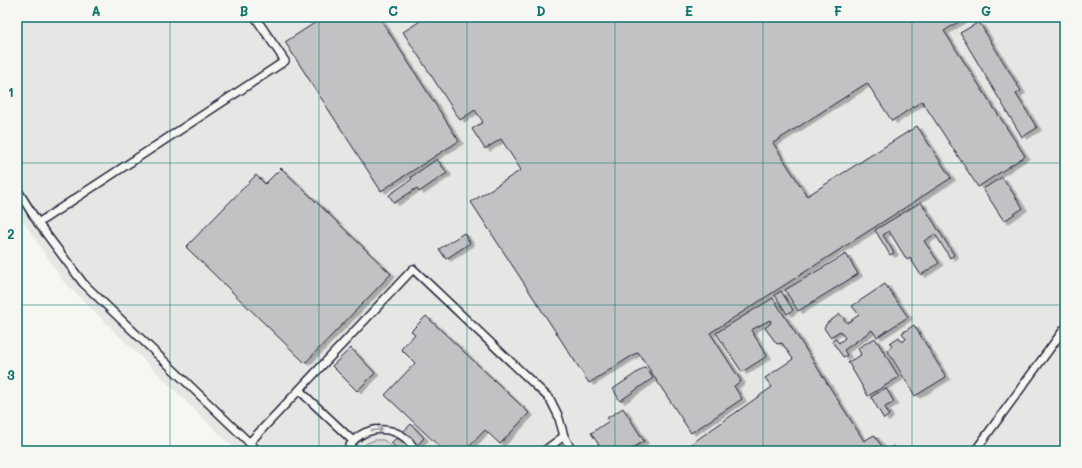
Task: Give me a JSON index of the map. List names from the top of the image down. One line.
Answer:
{"grid":{"columns":["A","B","C","D","E","F","G"],"rows":["1","2","3"]}}
